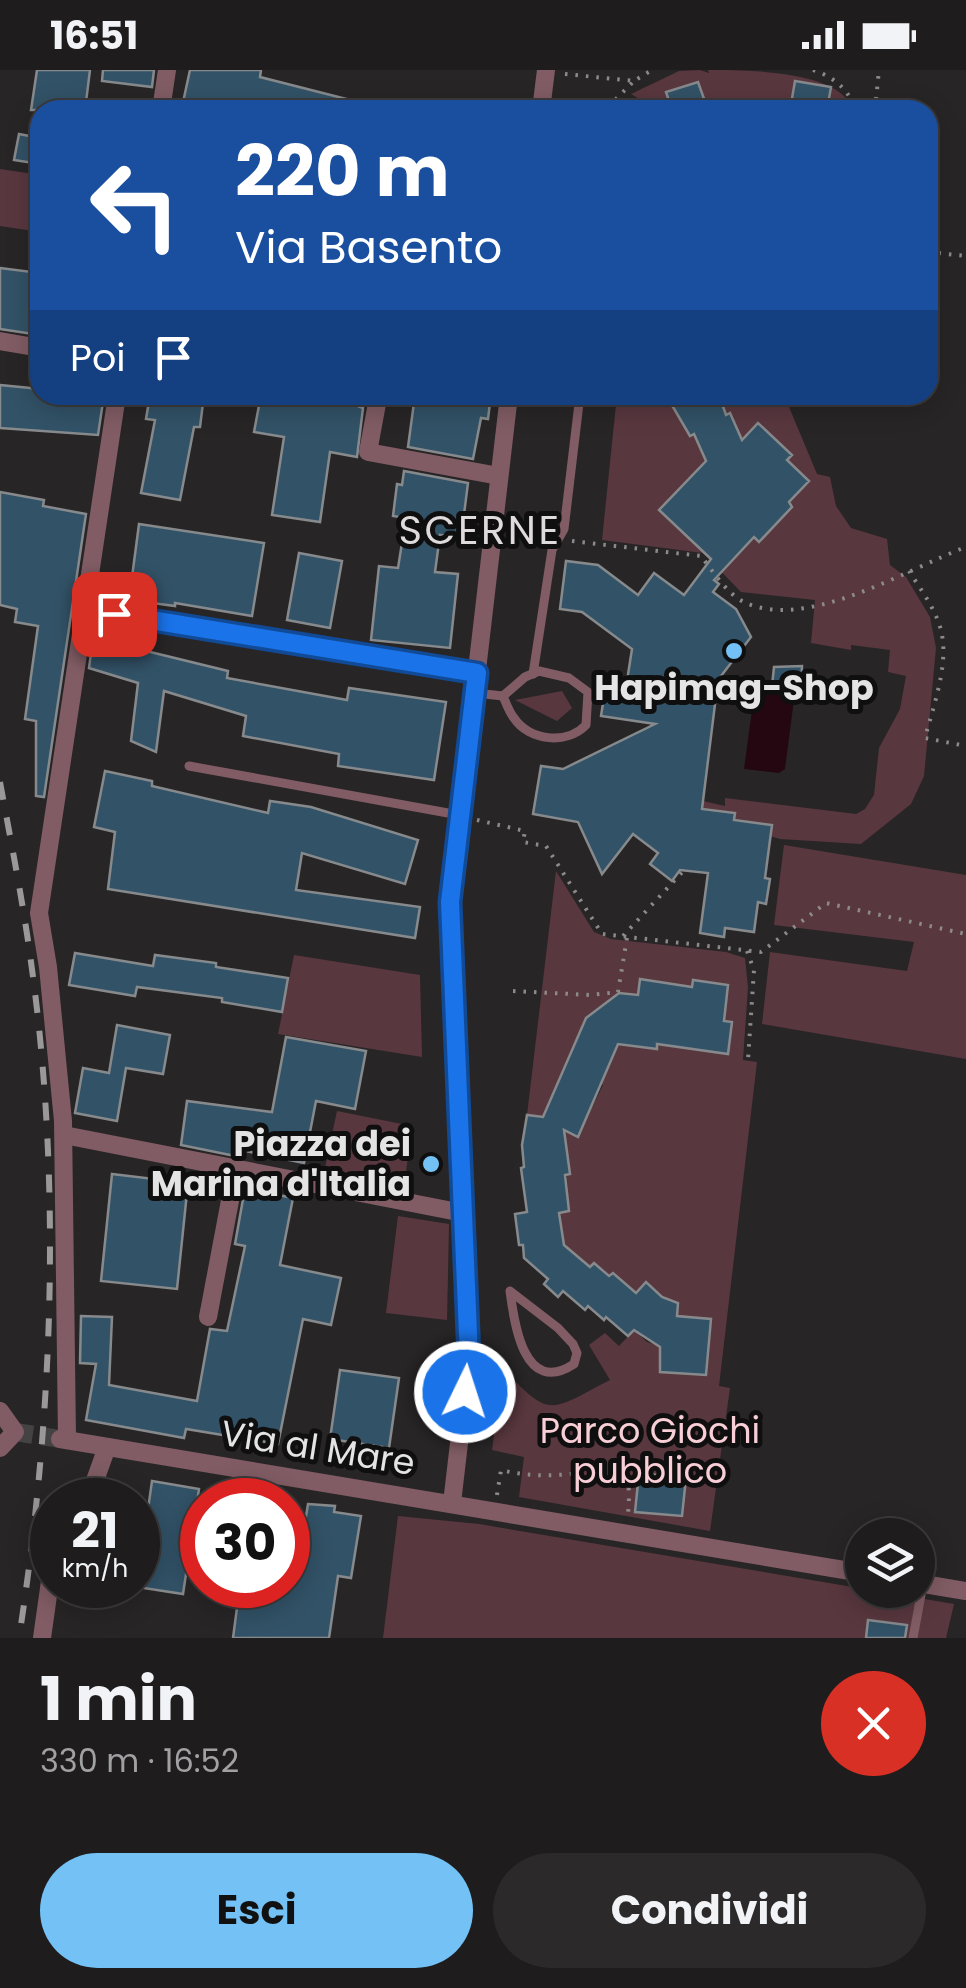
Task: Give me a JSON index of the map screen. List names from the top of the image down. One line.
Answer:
{"streets":{"street":["Via al Mare"]},"districts":["SCERNE"],"parks":["Parco Giochi pubblico"],"places":["Hapimag-Shop","Piazza dei Marina d'Italia"],"page":{"status":"16:51","turn":["220 m","Via Basento"],"then":"Poi","speed":"21 km/h","limit":"30","heading":["1 min","330 m · 16:52"],"buttons":["Esci","Condividi"]}}
